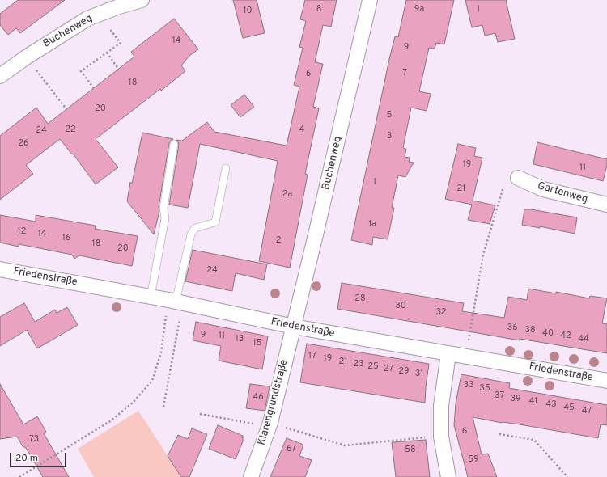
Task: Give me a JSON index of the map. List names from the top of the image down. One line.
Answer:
{"streets":{"street":["Buchenweg","Gartenweg","Friedenstraße","Klarengrundstraße"]},"crossings":[["Buchenweg","Friedenstraße"],["Buchenweg","Klarengrundstraße"],["Friedenstraße","Klarengrundstraße"]],"house_numbers":["8","9a","1","10","14","9","7","6","18","20","5","22","4","24","3","26","19","11","1","21","2a","1a","12","14","16","2","18","20","24","28","30","32","36","38","40","9","11","42","13","44","15","17","19","21","23","25","27","29","31","33","35","37","46","39","41","43","45","47","61","73","67","58","59"],"scale_bar":"20 m"}
